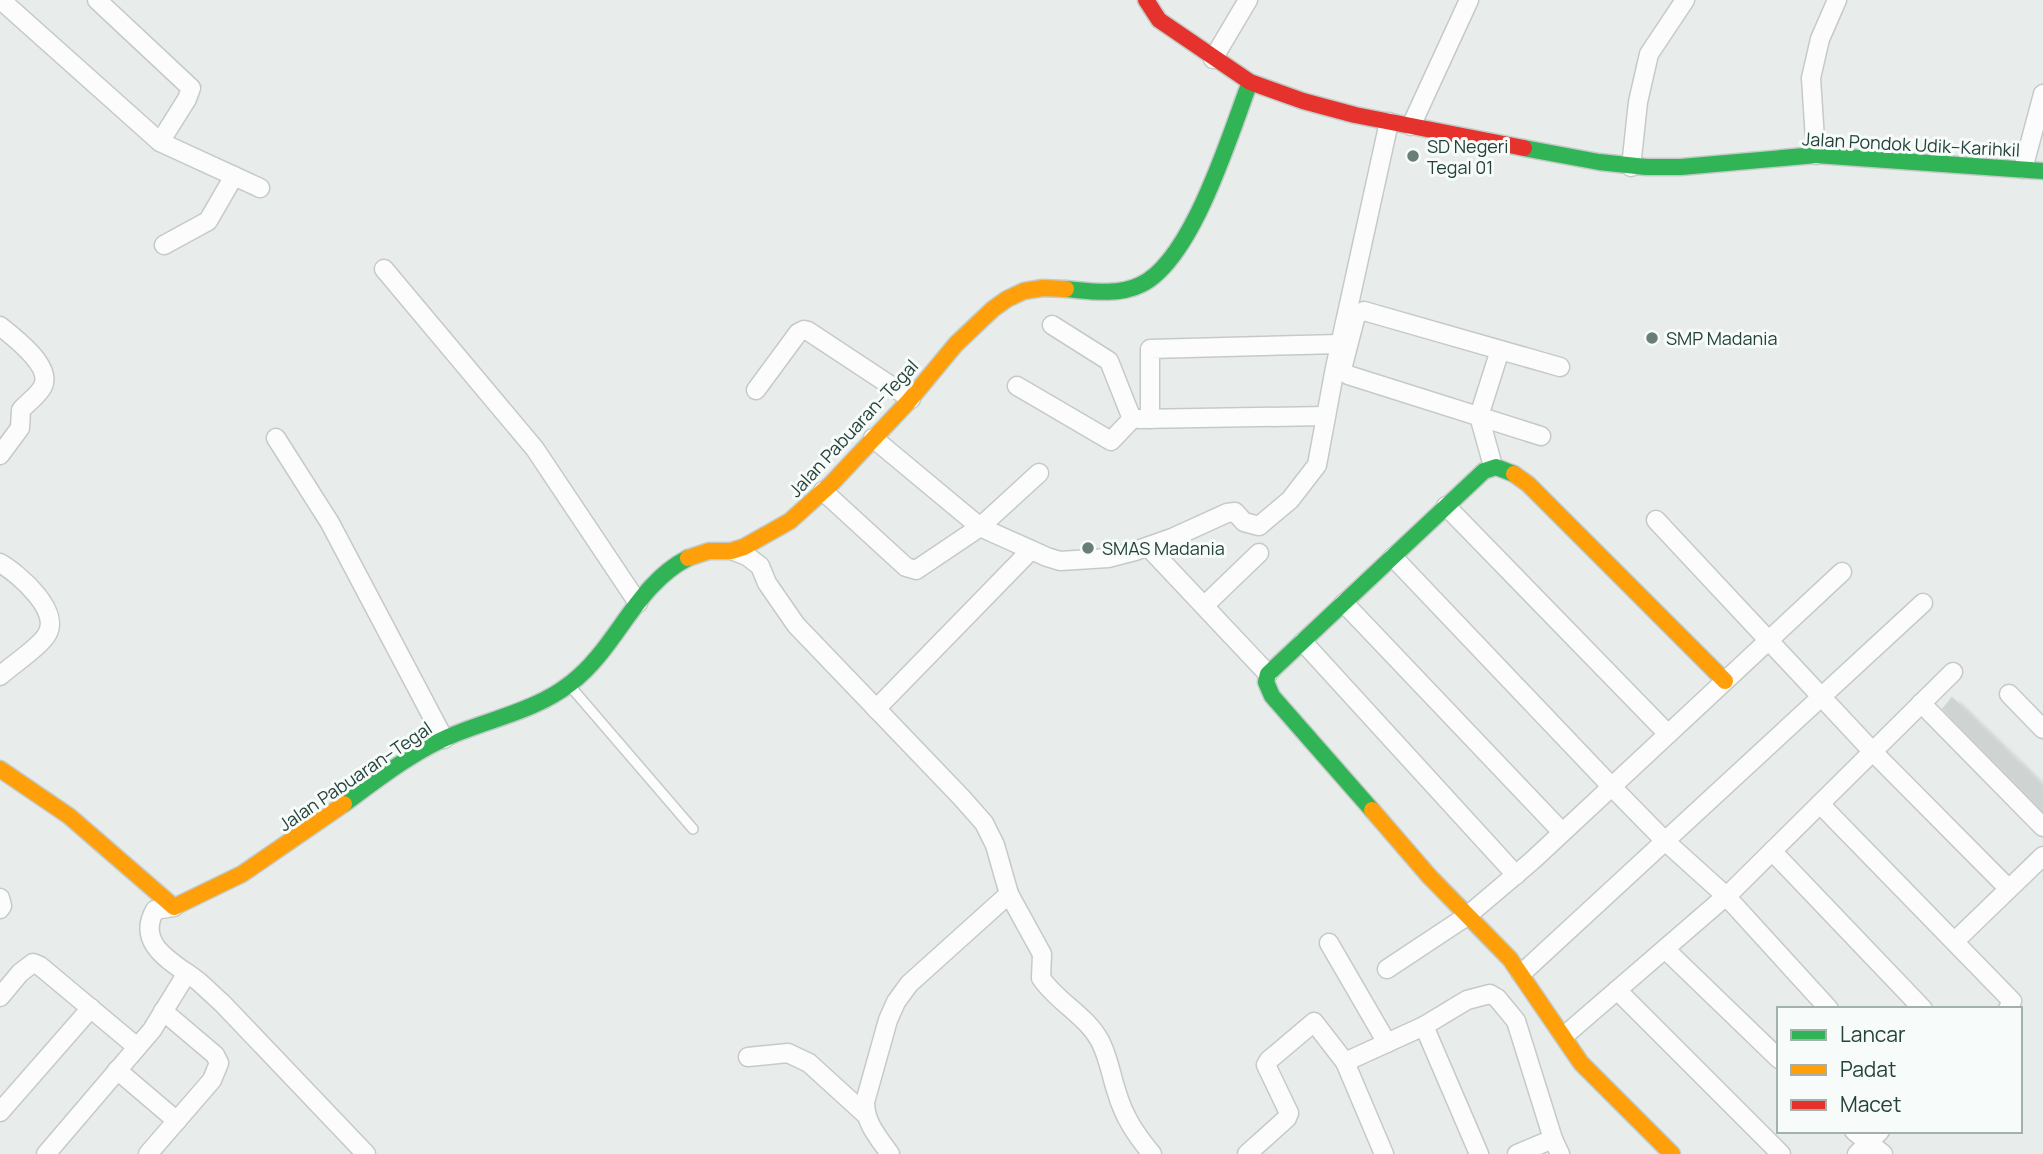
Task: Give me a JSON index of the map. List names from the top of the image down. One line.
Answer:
{"streets":{"street":["Jalan Pondok Udik–Karihkil","Jalan Pabuaran–Tegal"]},"crossings":[["Jalan Pondok Udik–Karihkil","Jalan Pabuaran–Tegal"]],"places":["SD Negeri Tegal 01","SMP Madania","SMAS Madania"],"legend":["Lancar","Padat","Macet"]}
